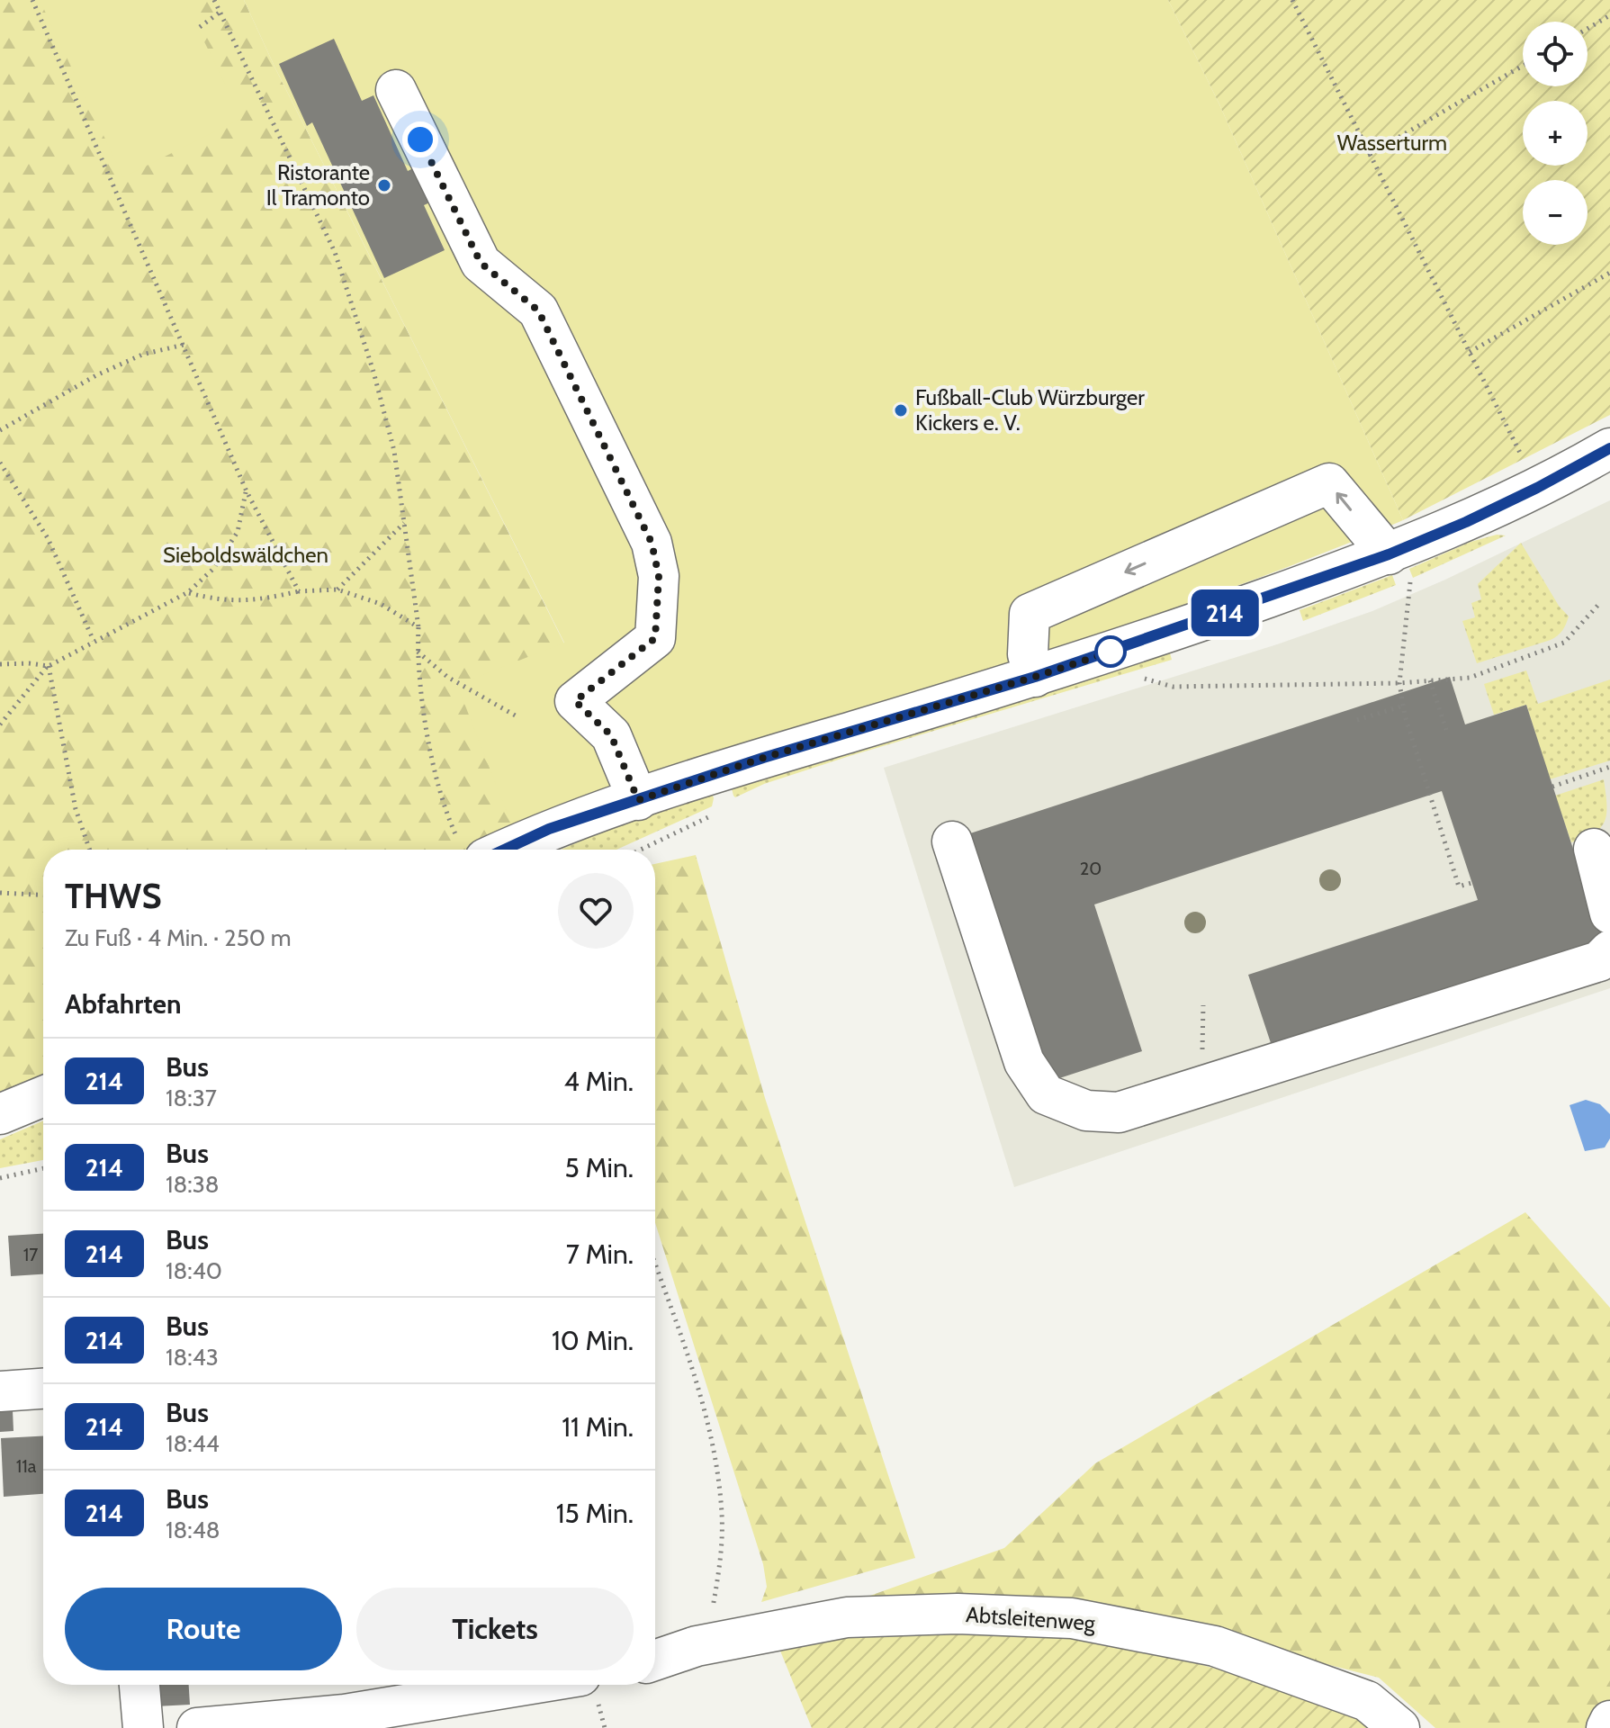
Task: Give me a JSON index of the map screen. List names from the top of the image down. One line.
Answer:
{"streets":{"street":["Abtsleitenweg"]},"parks":["Wasserturm","Sieboldswäldchen"],"places":["Ristorante Il Tramonto","Fußball-Club Würzburger Kickers e. V."],"lines":["bus line 214"],"house_numbers":["20","17","11a"],"page":{"on_map":"214","map_buttons":["+","−"],"heading":[["THWS","Zu Fuß · 4 Min. · 250 m"],"Abfahrten"],"list":[{"mark":"214","name":"Bus","note":"18:37","value":"4 Min."},{"mark":"214","name":"Bus","note":"18:38","value":"5 Min."},{"mark":"214","name":"Bus","note":"18:40","value":"7 Min."},{"mark":"214","name":"Bus","note":"18:43","value":"10 Min."},{"mark":"214","name":"Bus","note":"18:44","value":"11 Min."},{"mark":"214","name":"Bus","note":"18:48","value":"15 Min."}],"buttons":["Route","Tickets"]}}
